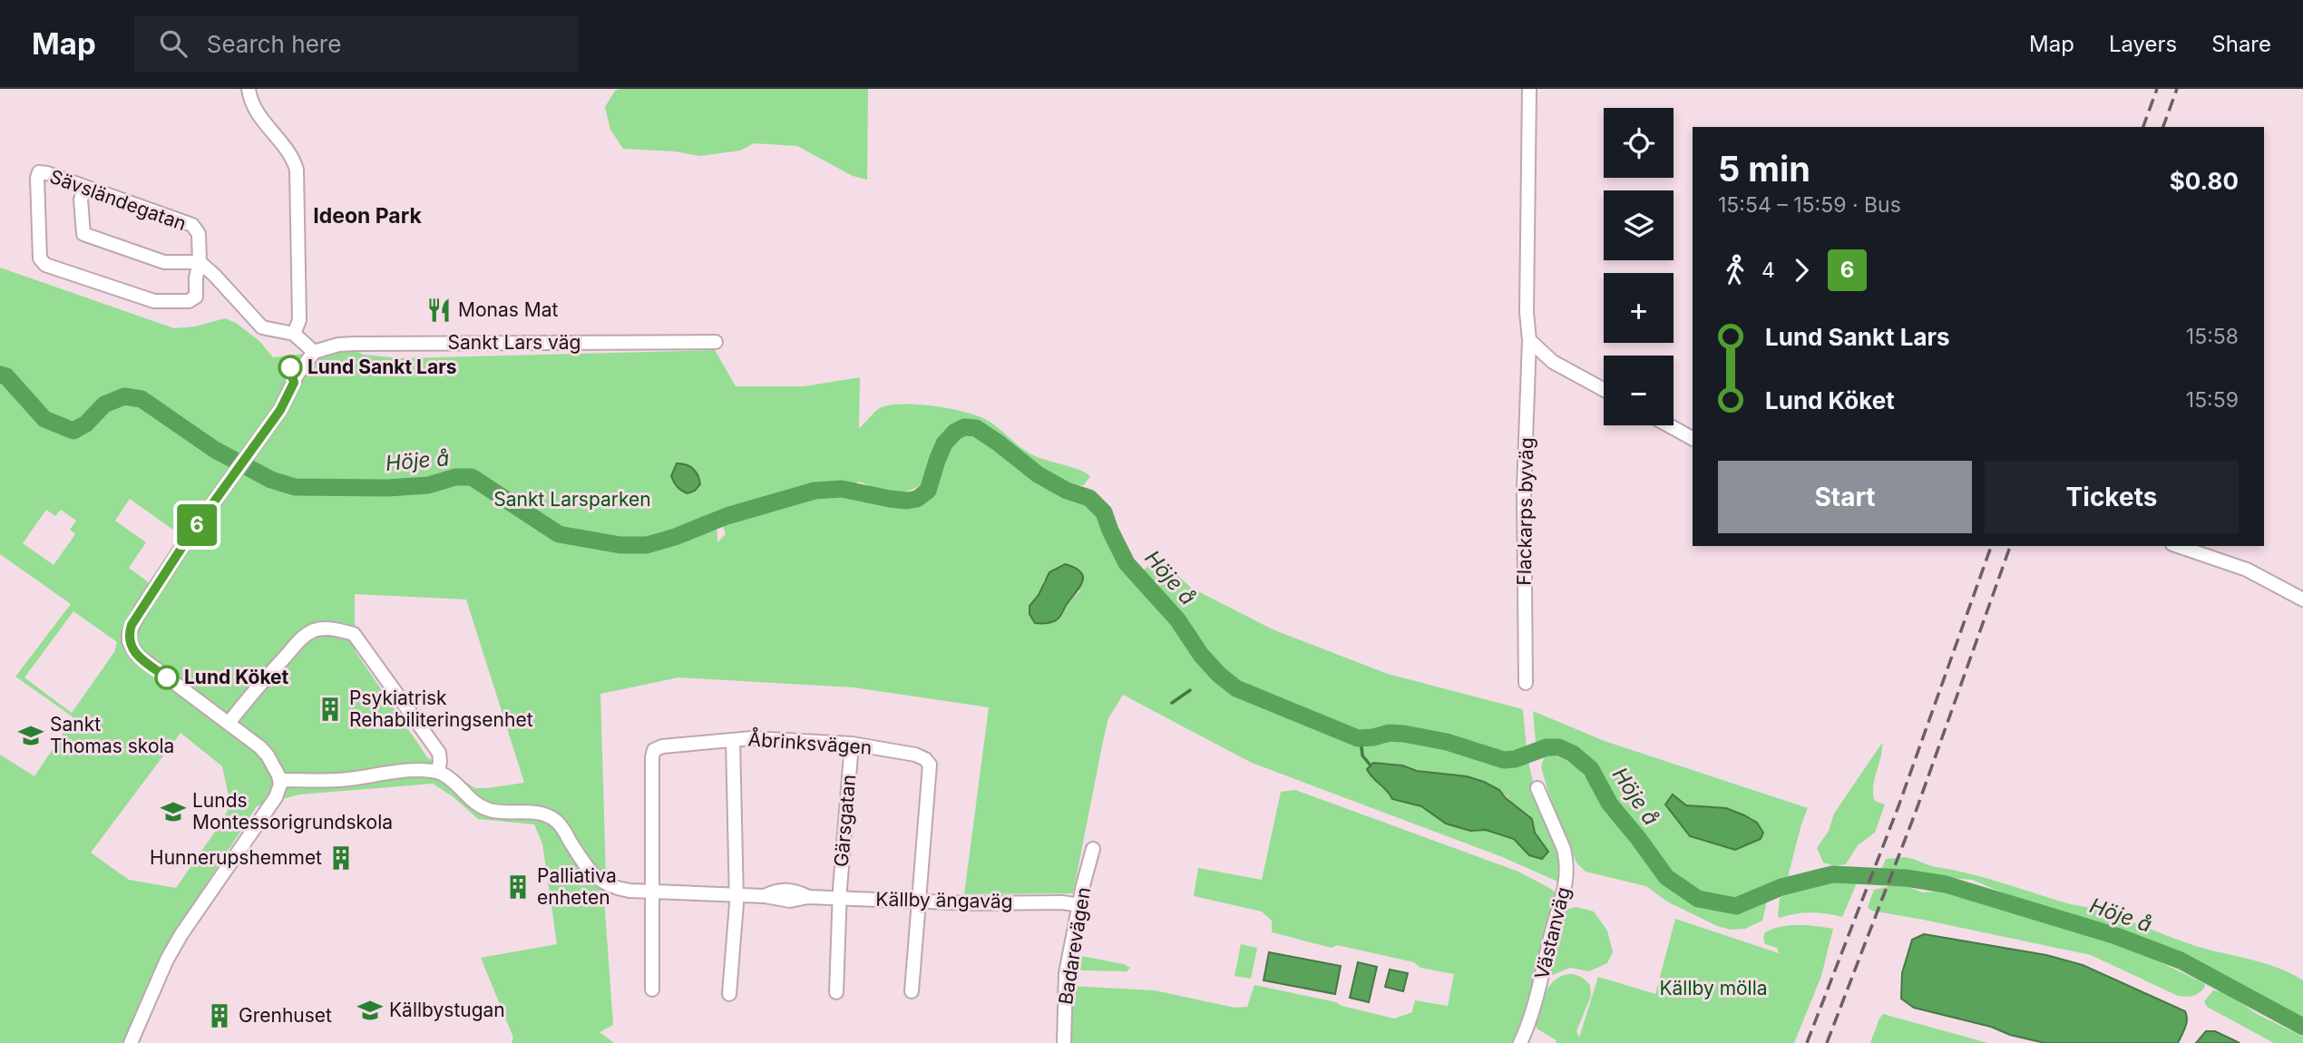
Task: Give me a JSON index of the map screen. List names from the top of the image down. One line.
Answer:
{"streets":{"street":["Sävsländegatan","Sankt Lars väg","Flackarps byväg","Åbrinksvägen","Gärsgatan","Källby ängaväg","Västanväg","Badarevägen"]},"crossings":[["Åbrinksvägen","Gärsgatan"],["Åbrinksvägen","Källby ängaväg"],["Gärsgatan","Källby ängaväg"],["Källby ängaväg","Badarevägen"]],"districts":["Ideon Park"],"water":["Höje å"],"parks":["Sankt Larsparken","Källby mölla"],"places":{"restaurant":["Monas Mat"],"other":["Lund Sankt Lars","Lund Köket"],"building":["Psykiatrisk Rehabiliteringsenhet","Hunnerupshemmet","Palliativa enheten","Grenhuset"],"school or university":["Sankt Thomas skola","Lunds Montessorigrundskola","Källbystugan"]},"lines":["bus line 6"],"page":{"header":"Map","search":"Search here","nav":["Map","Layers","Share"],"on_map":"6","map_buttons":["+","−"],"heading":["5 min","15:54 – 15:59 · Bus","$0.80"],"legs":["4","6"],"list":[{"name":"Lund Sankt Lars","value":"15:58"},{"name":"Lund Köket","value":"15:59"}],"buttons":["Start","Tickets"]}}
